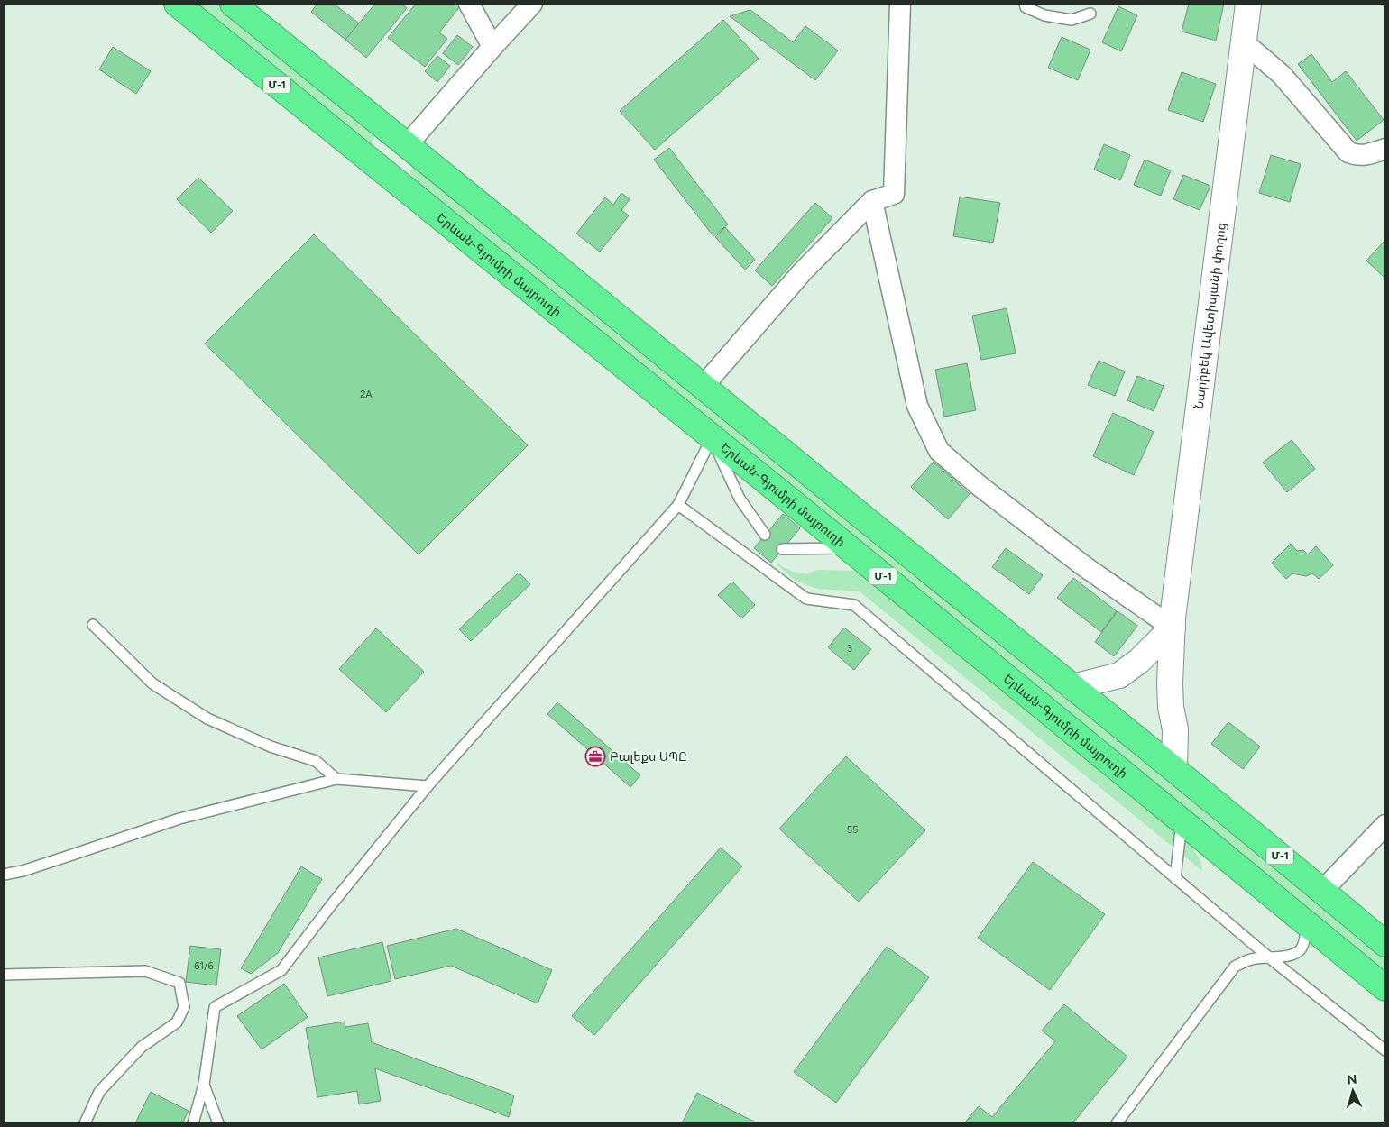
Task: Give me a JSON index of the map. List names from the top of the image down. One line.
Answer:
{"streets":{"highway":["Մ-1","Երևան-Գյումրի մայրուղի"],"street":["Նարիբեկ Ավետիսյանի փողոց"]},"crossings":[["Մ-1","Նարիբեկ Ավետիսյանի փողոց"]],"places":{"office":["Բալեքս ՍՊԸ"]},"house_numbers":["2A","3","55","61/6"],"north":"top"}
